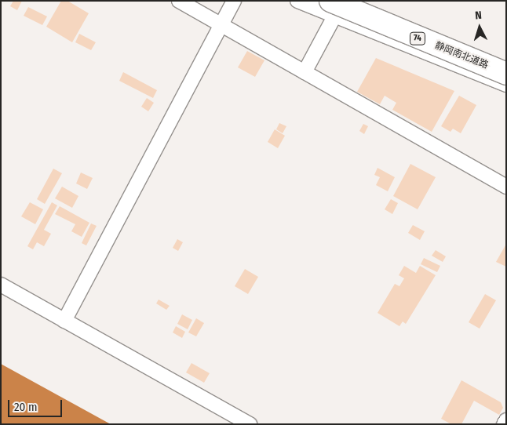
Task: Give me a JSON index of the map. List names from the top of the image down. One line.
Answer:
{"streets":{"highway":["74","静岡南北道路"]},"scale_bar":"20 m","north":"top"}
